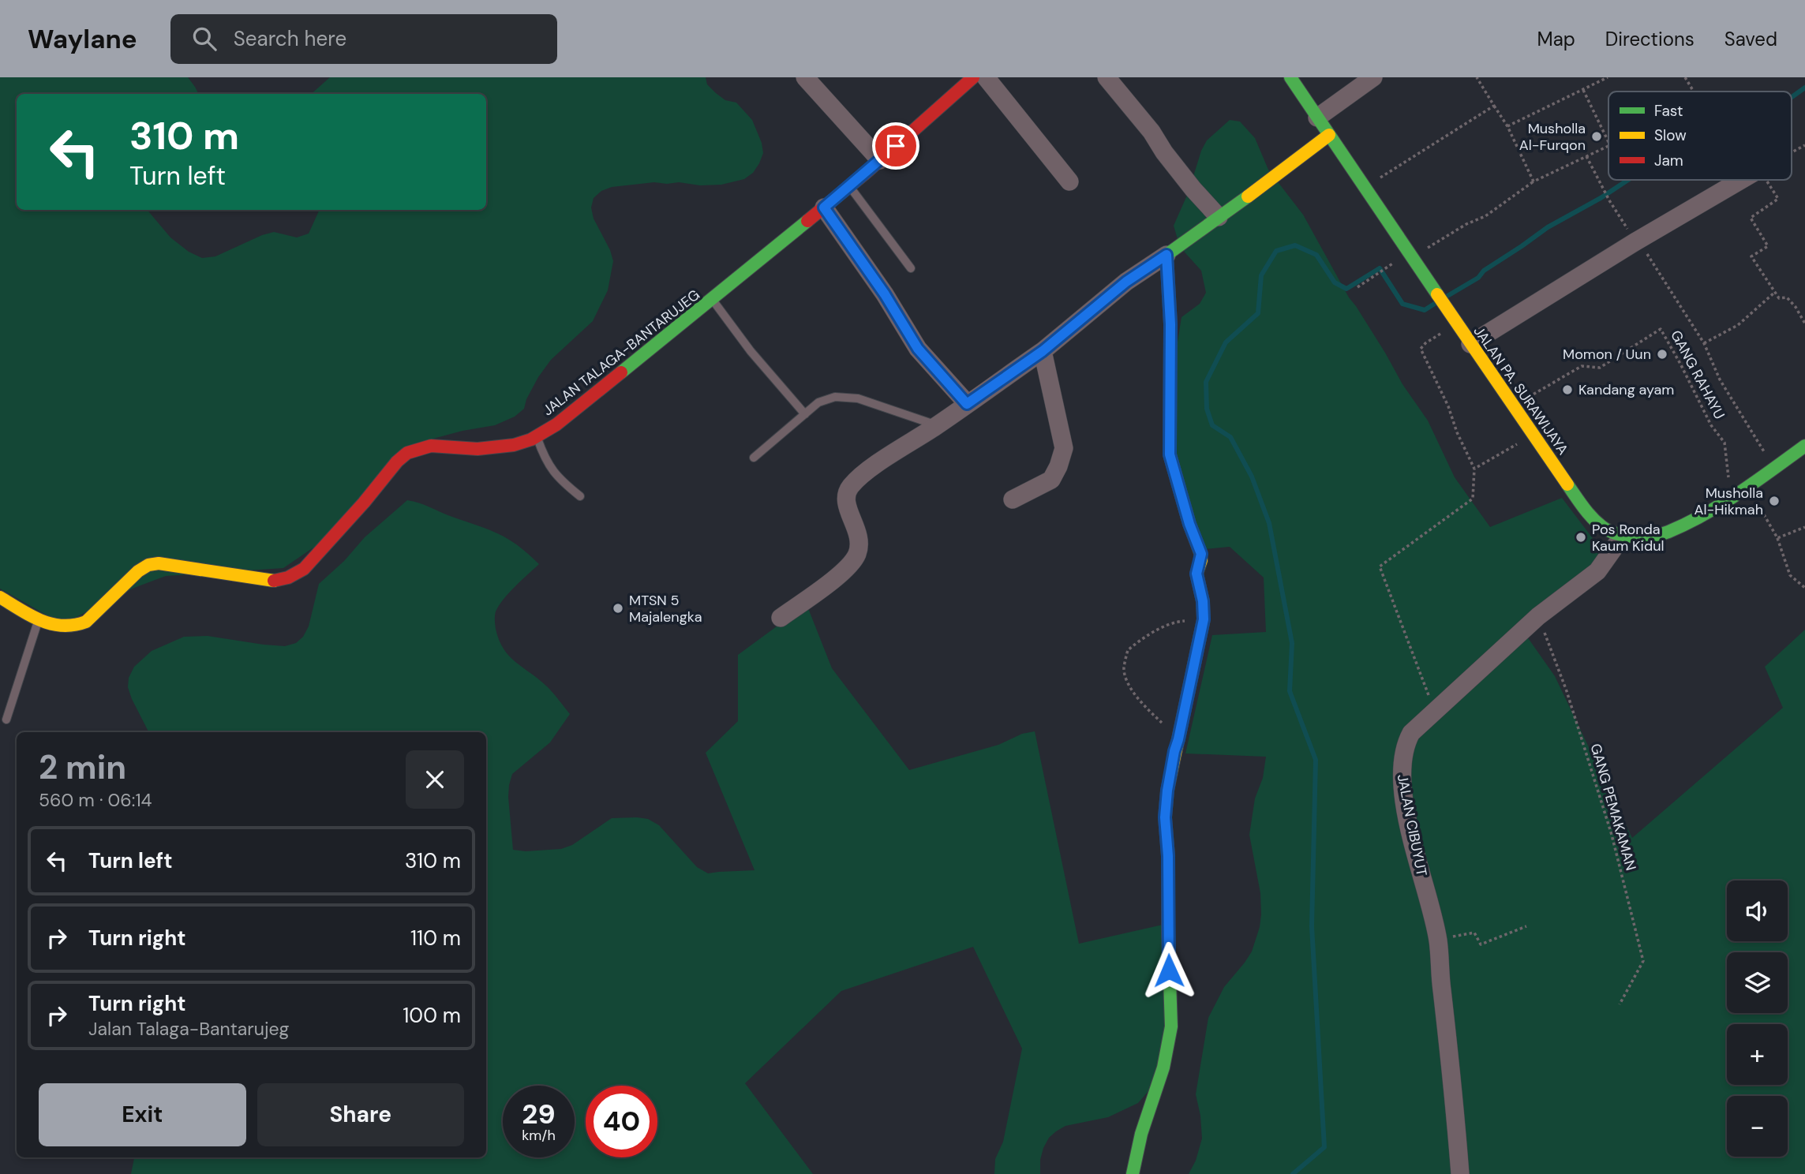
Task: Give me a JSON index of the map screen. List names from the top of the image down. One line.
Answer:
{"streets":{"street":["JALAN TALAGA-BANTARUJEG","JALAN PA. SURAWIJAYA","JALAN CIBUYUT"],"path":["GANG RAHAYU","GANG PEMAKAMAN"]},"crossings":[["GANG RAHAYU","JALAN PA. SURAWIJAYA"],["JALAN PA. SURAWIJAYA","JALAN CIBUYUT"],["GANG PEMAKAMAN","JALAN CIBUYUT"]],"places":["Musholla Al-Furqon","Momon / Uun","Kandang ayam","Musholla Al-Hikmah","Pos Ronda Kaum Kidul","MTSN 5 Majalengka"],"legend":["Fast","Slow","Jam"],"page":{"header":"Waylane","search":"Search here","nav":["Map","Directions","Saved"],"turn":["310 m","Turn left"],"heading":["2 min","560 m · 06:14"],"list":[{"name":"Turn left","value":"310 m"},{"name":"Turn right","value":"110 m"},{"name":"Turn right","note":"Jalan Talaga-Bantarujeg","value":"100 m"}],"map_buttons":["+","−"],"buttons":["Exit","Share"],"speed":"29 km/h","limit":"40"}}
